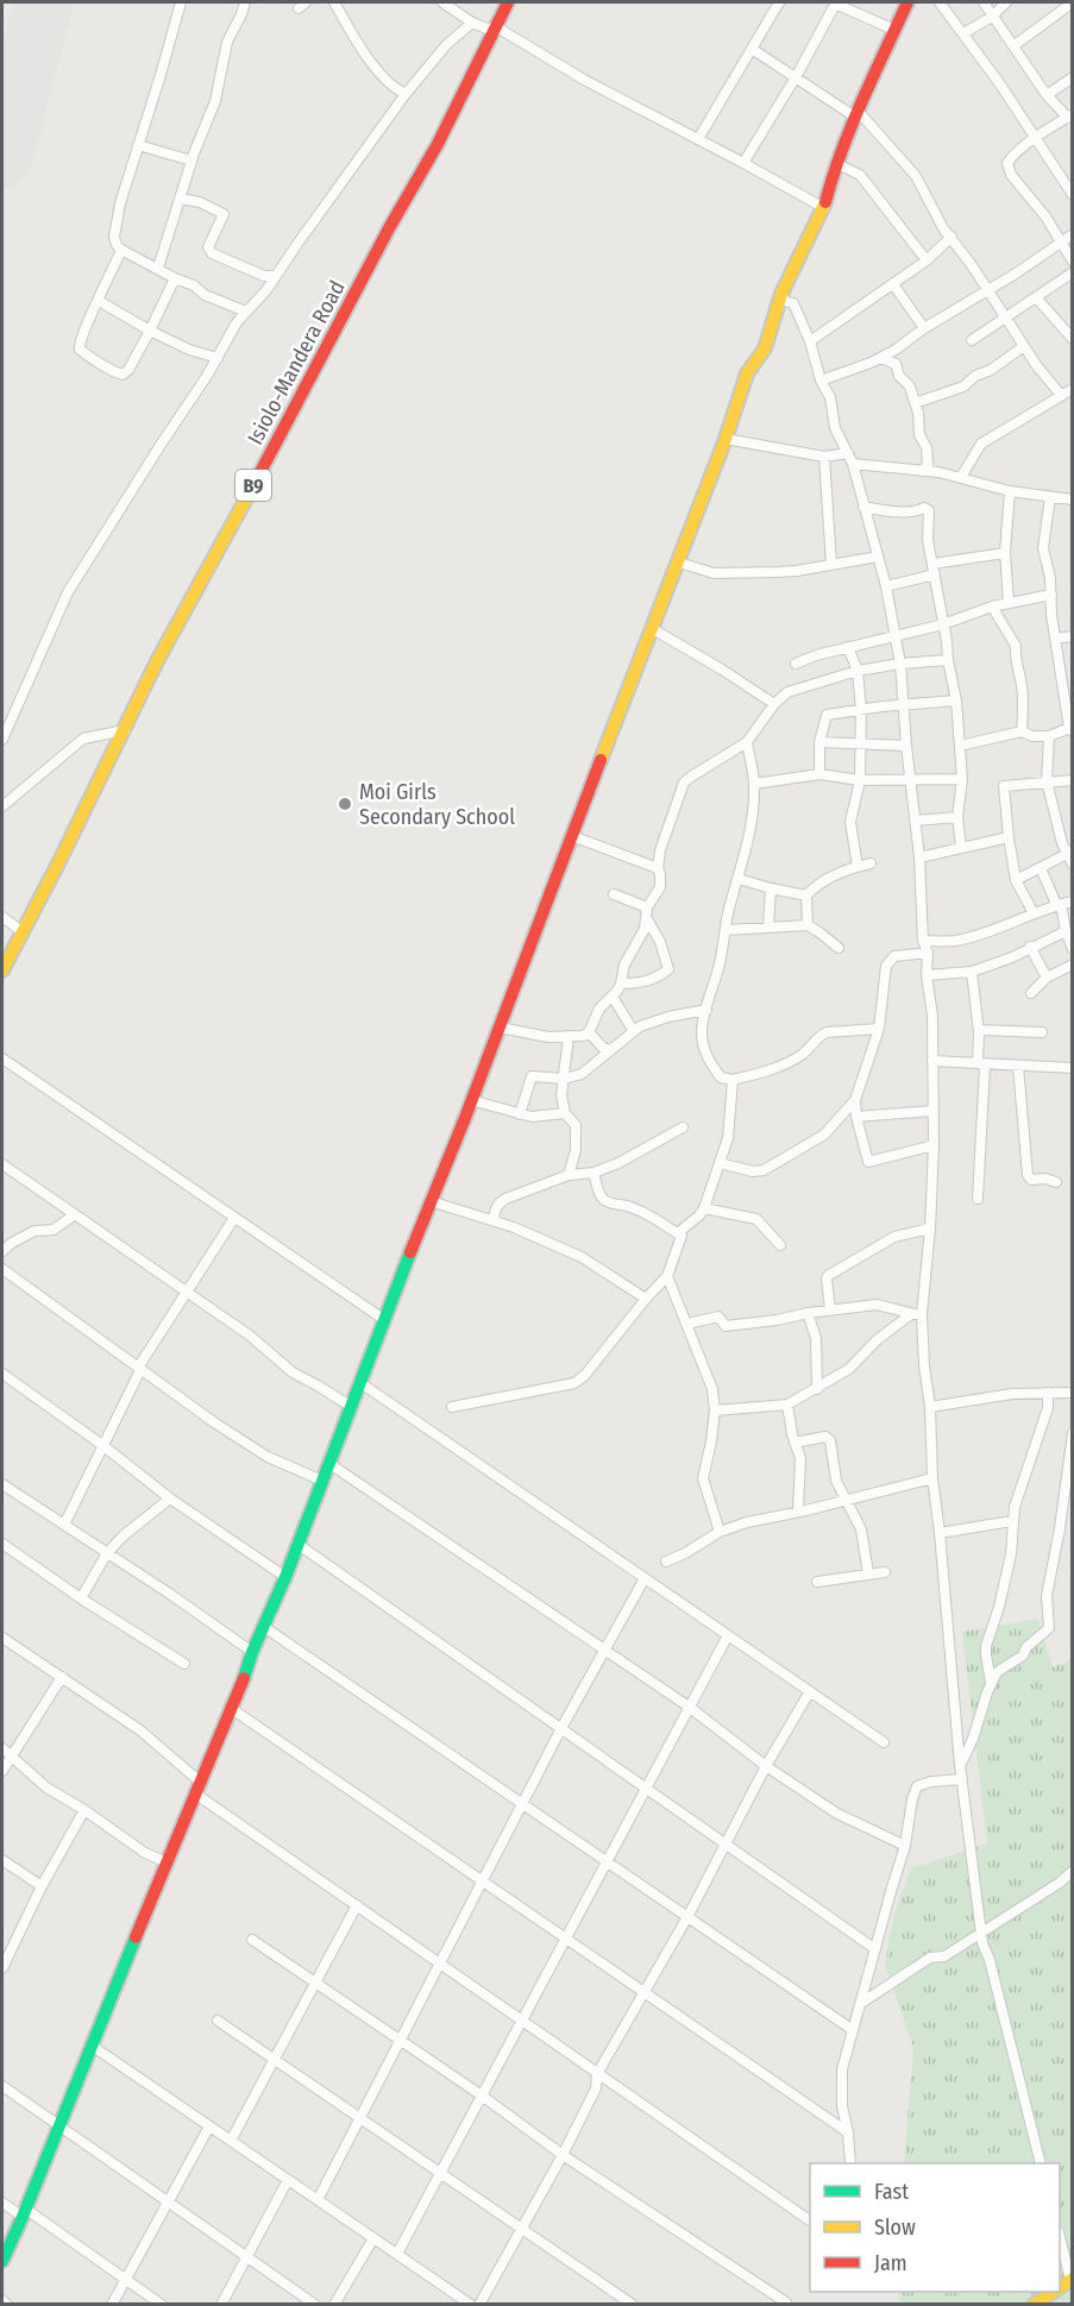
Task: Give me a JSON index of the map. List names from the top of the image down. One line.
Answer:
{"streets":{"main road":["Isiolo-Mandera Road","B9"]},"places":["Moi Girls Secondary School"],"legend":["Fast","Slow","Jam"]}
